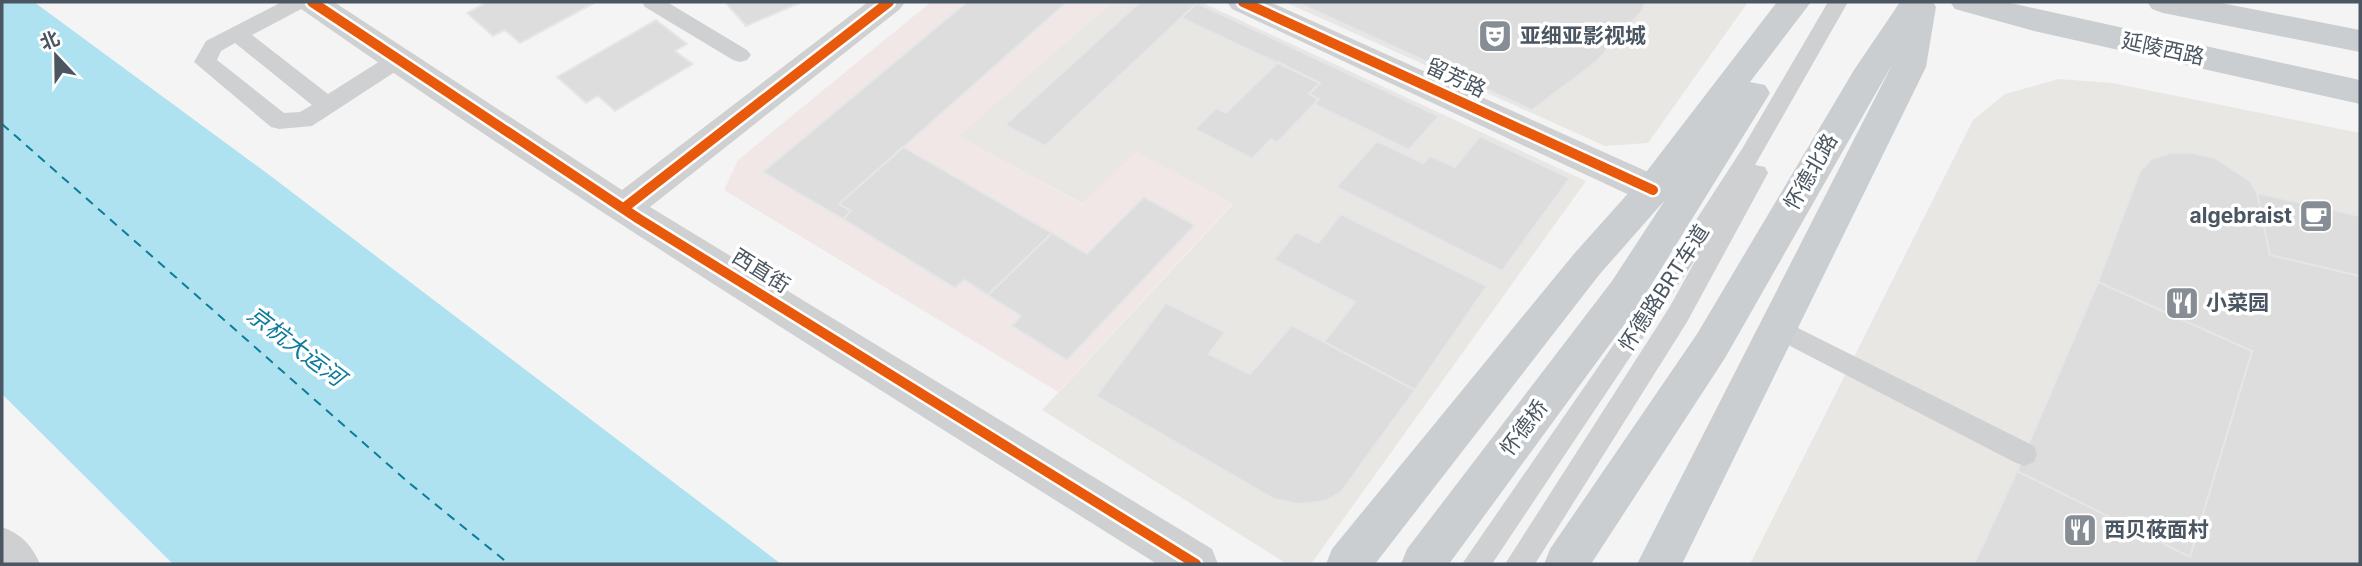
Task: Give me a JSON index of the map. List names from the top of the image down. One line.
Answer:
{"streets":{"main road":["延陵西路","怀德北路","怀德桥"],"street":["留芳路","西直街"],"lane":["怀德路BRT车道"]},"crossings":[["怀德路BRT车道","怀德桥"]],"water":["京杭大运河"],"places":{"theatre":["亚细亚影视城"],"cafe":["algebraist"],"restaurant":["小菜园","西贝莜面村"]},"north":"top"}
